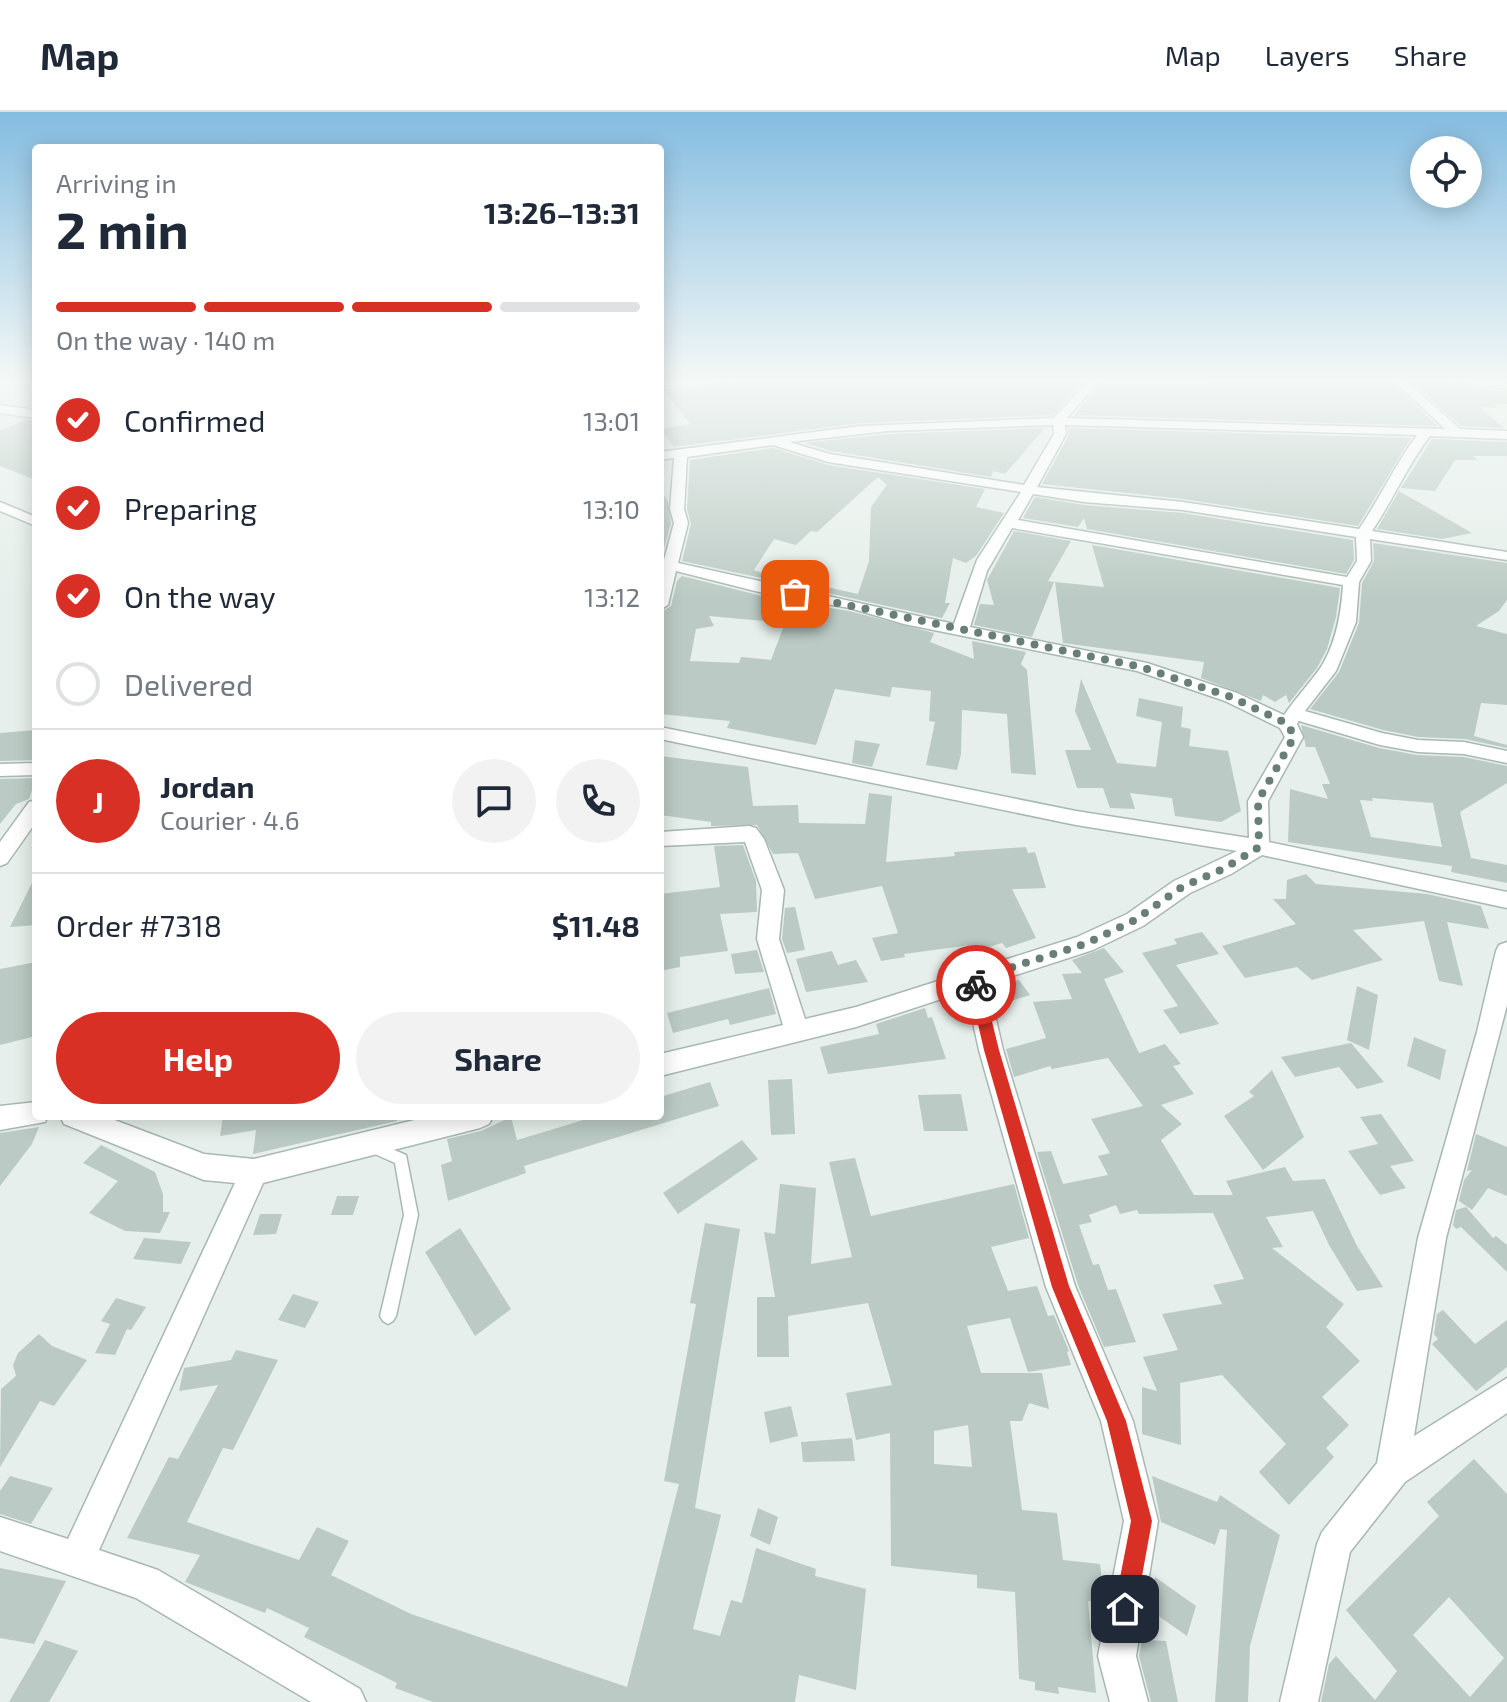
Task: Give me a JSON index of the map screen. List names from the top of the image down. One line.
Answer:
{"page":{"header":"Map","nav":["Map","Layers","Share"],"heading":["2 min","Arriving in","13:26–13:31"],"panel":["Jordan","Courier · 4.6","Order #7318","$11.48"],"bar":"On the way · 140 m","list":[["Confirmed","13:01"],["Preparing","13:10"],["On the way","13:12"],"Delivered"],"round":"J","buttons":["Help","Share"]}}
